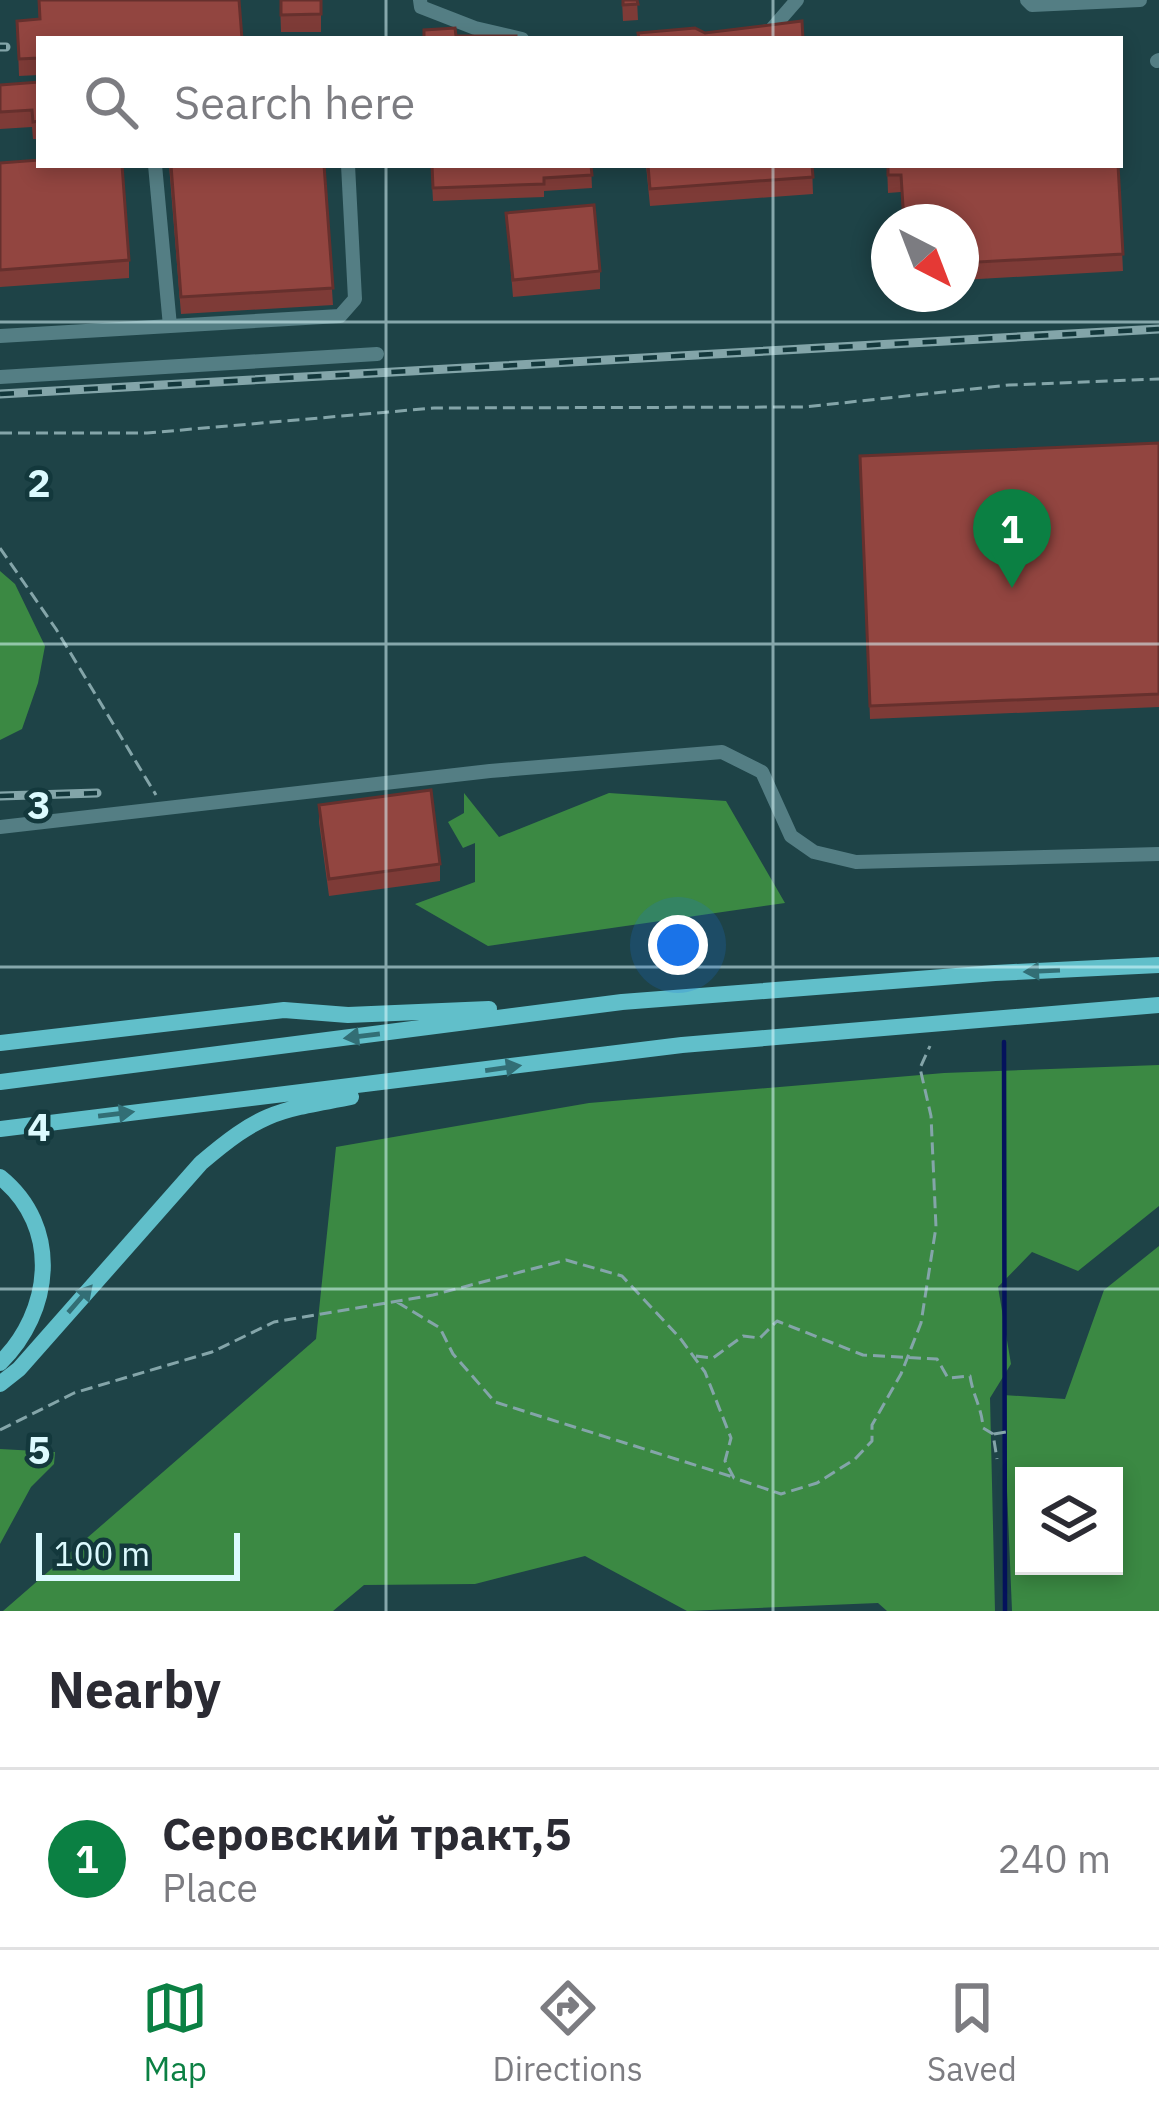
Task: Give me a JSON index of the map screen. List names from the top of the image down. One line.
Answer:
{"scale_bar":"100 m","north":"bottom right","page":{"search":"Search here","pins":"1","scale":"100 m","heading":"Nearby","list":[{"mark":"1","name":"Серовский тракт,5","note":"Place","value":"240 m"}],"nav":["Map","Directions","Saved"]},"grid":{"rows":["2","3","4","5"]}}
